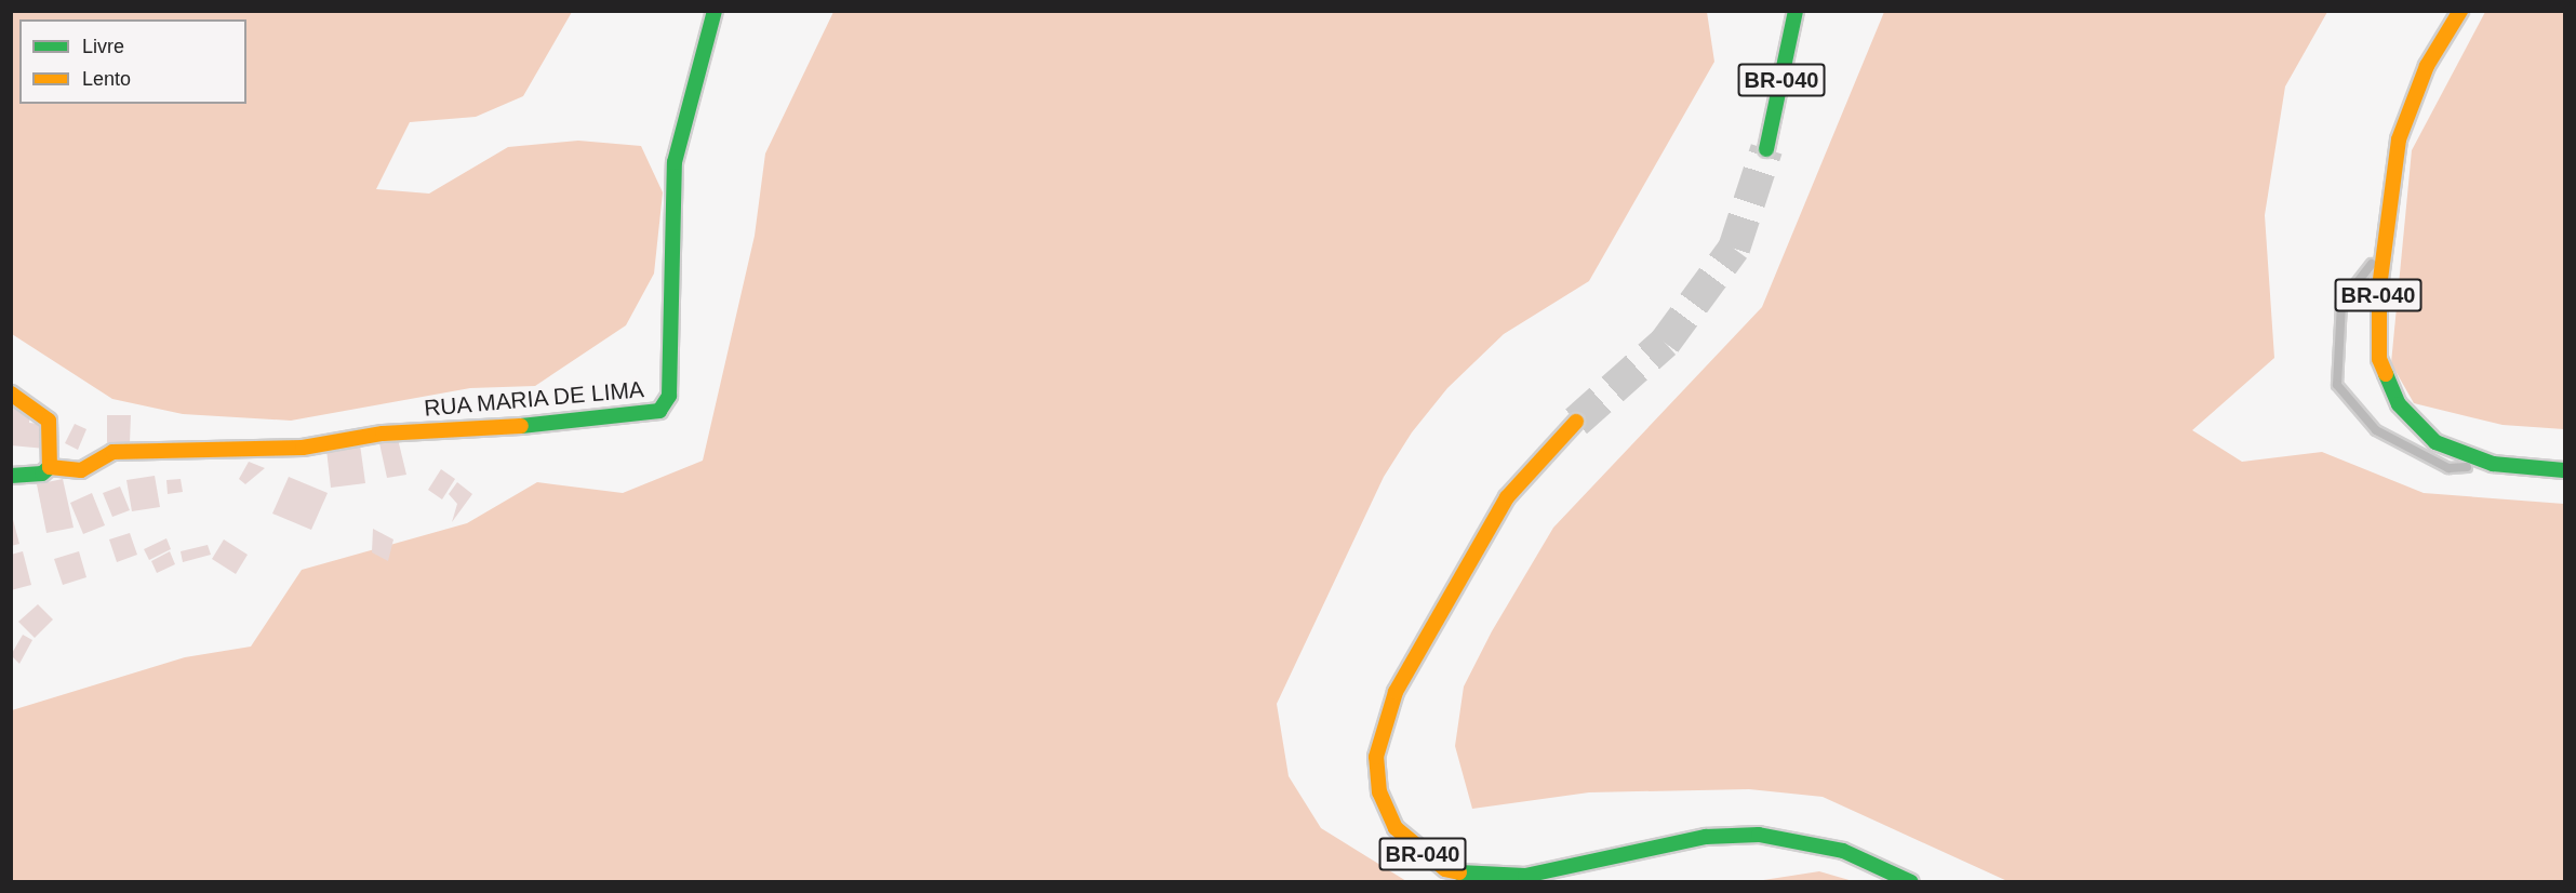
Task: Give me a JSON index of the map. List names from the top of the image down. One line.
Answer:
{"streets":{"main road":["BR-040","RUA MARIA DE LIMA"]},"legend":["Livre","Lento"]}
